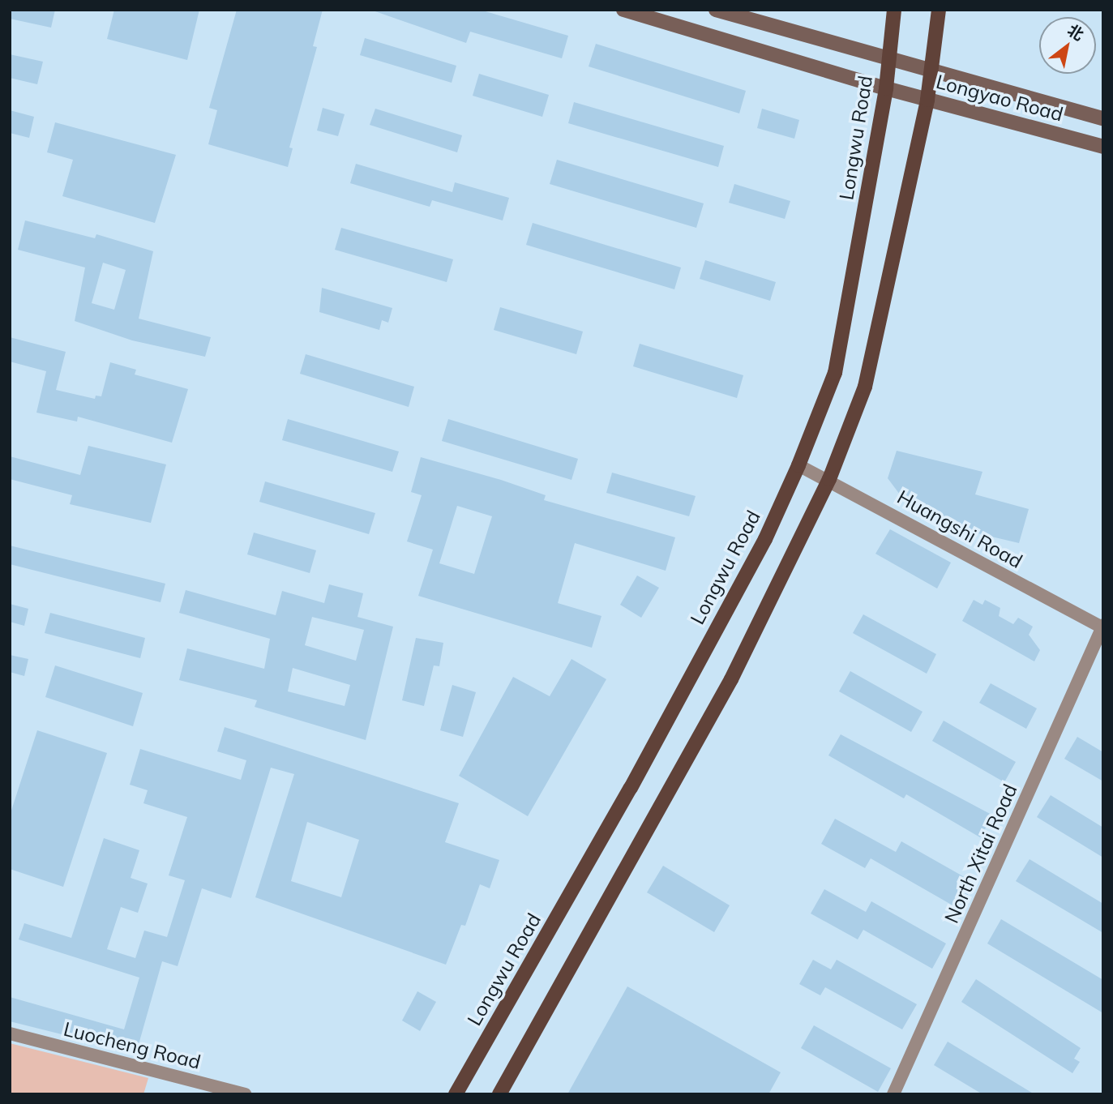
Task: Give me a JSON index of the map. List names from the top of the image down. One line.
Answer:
{"streets":{"main road":["Longyao Road","Longwu Road"],"street":["Huangshi Road","North Xitai Road","Luocheng Road"]},"crossings":[["Longyao Road","Longwu Road"],["Longwu Road","Huangshi Road"],["Huangshi Road","North Xitai Road"]],"north":"top right"}
